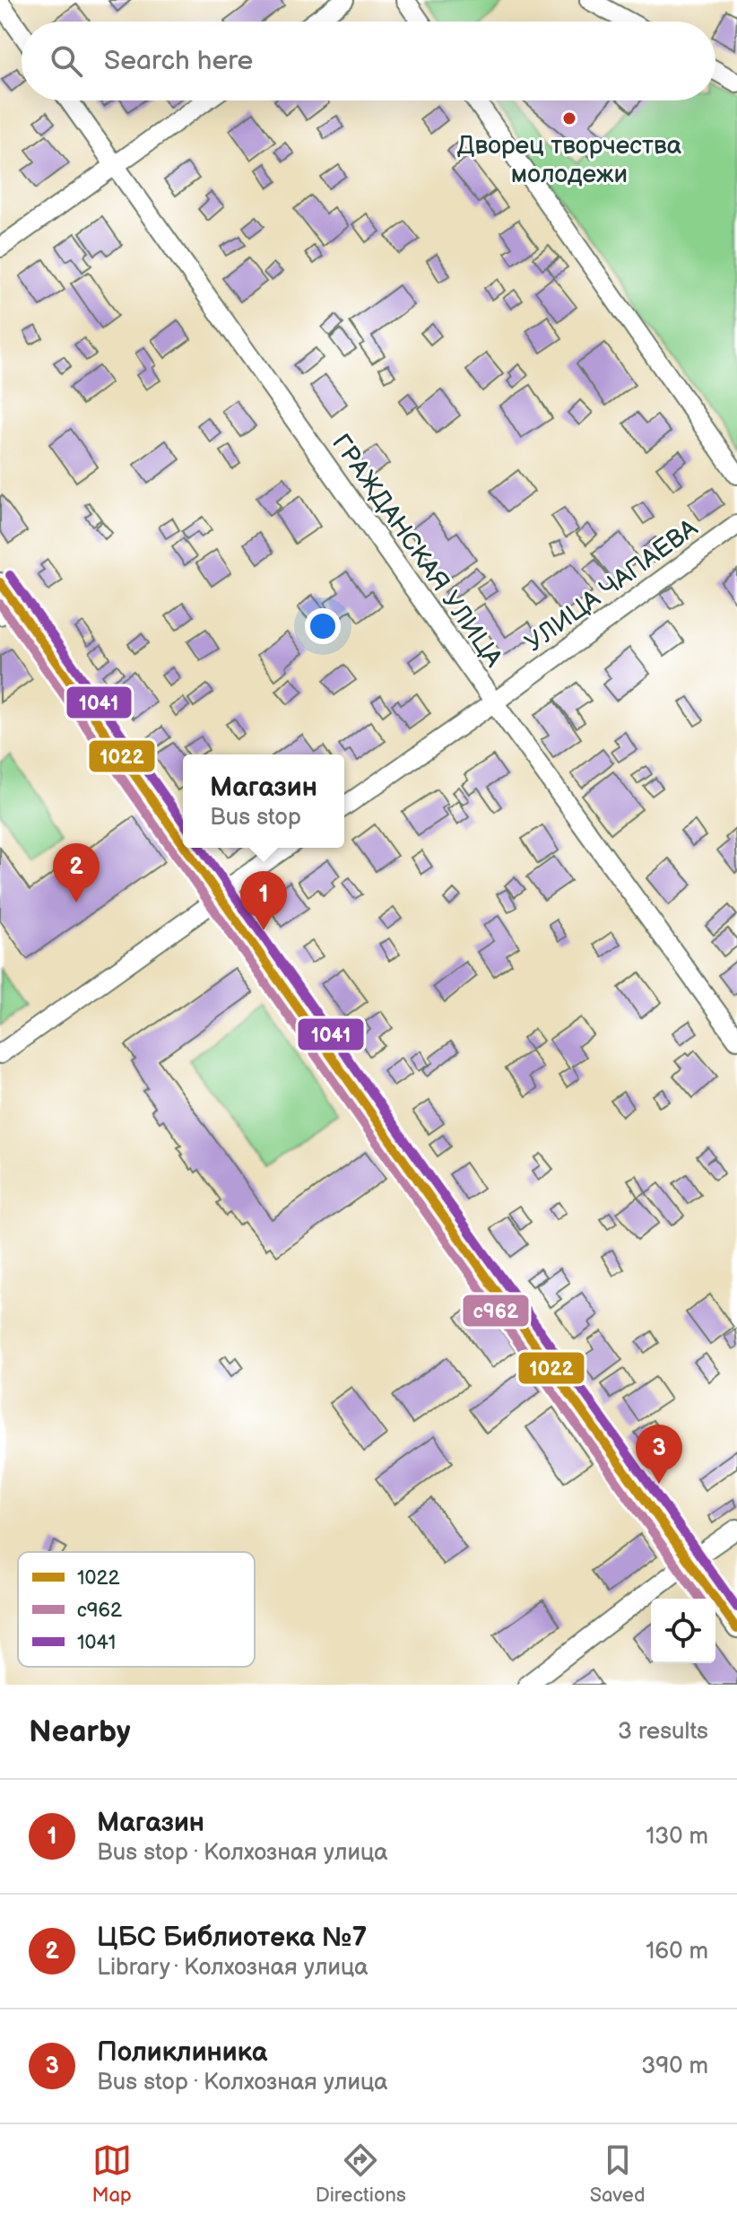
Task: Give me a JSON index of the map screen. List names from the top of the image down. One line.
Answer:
{"streets":{"street":["ГРАЖДАНСКАЯ УЛИЦА","УЛИЦА ЧАПАЕВА"]},"crossings":[["ГРАЖДАНСКАЯ УЛИЦА","УЛИЦА ЧАПАЕВА"]],"places":["Дворец творчества молодежи"],"lines":["transit line 1041","transit line 1022","transit line с962"],"legend":["1022","с962","1041"],"page":{"search":"Search here","popup":["Магазин","Bus stop"],"pins":["2","1","3"],"heading":["Nearby","3 results"],"list":[{"mark":"1","name":"Магазин","note":"Bus stop · Колхозная улица","value":"130 m"},{"mark":"2","name":"ЦБС Библиотека №7","note":"Library · Колхозная улица","value":"160 m"},{"mark":"3","name":"Поликлиника","note":"Bus stop · Колхозная улица","value":"390 m"}],"nav":["Map","Directions","Saved"]}}
